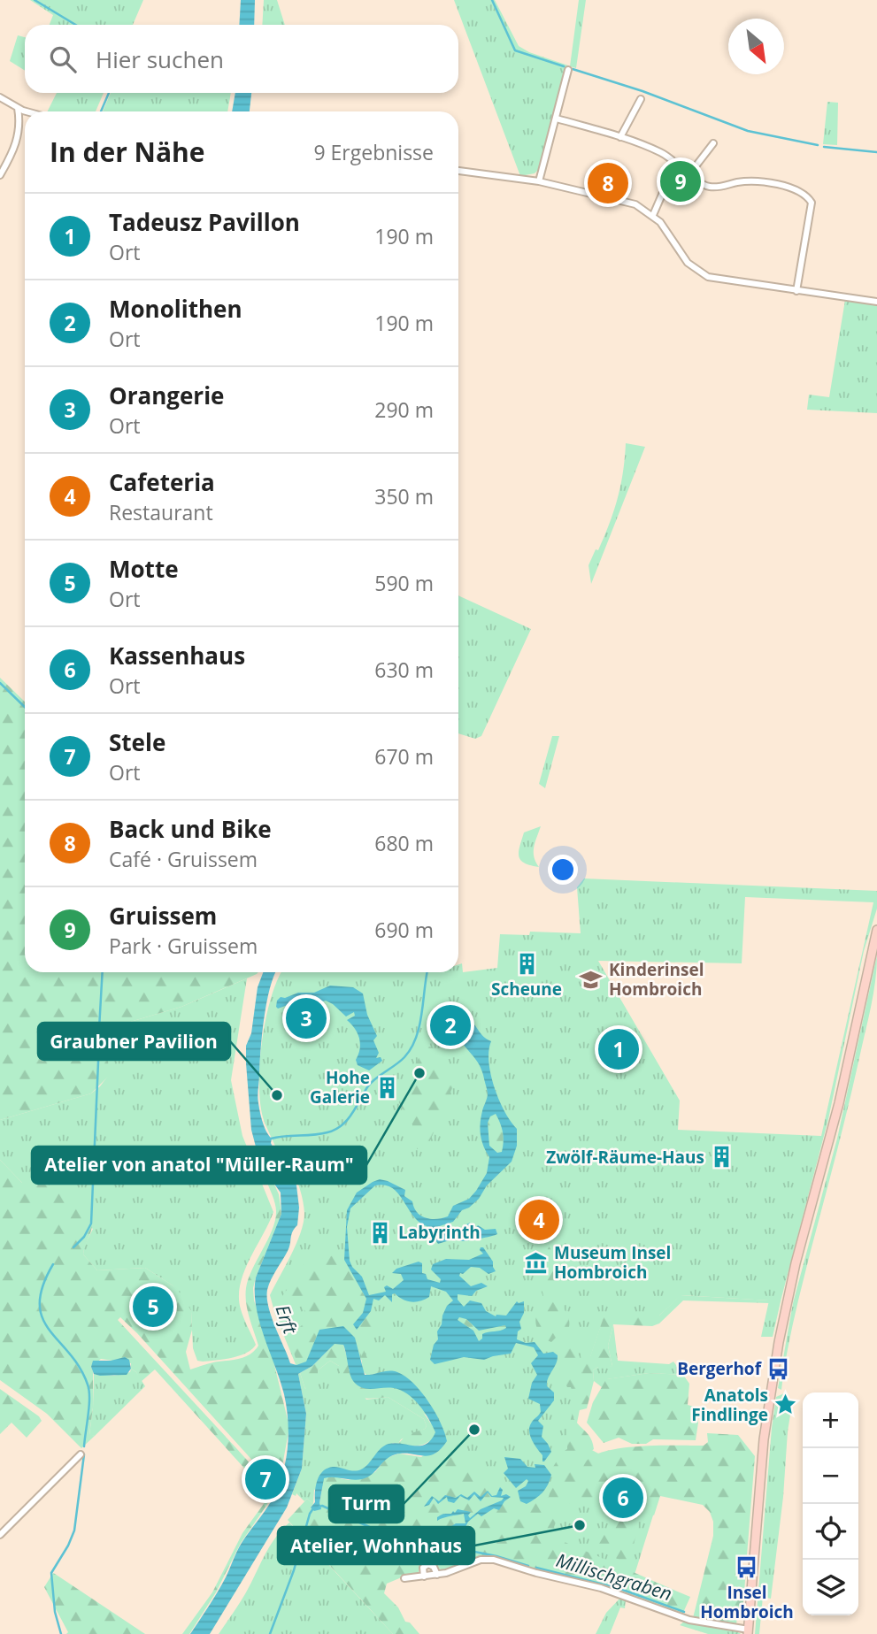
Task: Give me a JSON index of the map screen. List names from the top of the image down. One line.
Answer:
{"water":["Erft","Millischgraben"],"places":{"building":["Scheune","Hohe Galerie","Zwölf-Räume-Haus","Labyrinth"],"school or university":["Kinderinsel Hombroich"],"other":["Atelier von anatol \"Müller-Raum\"","Graubner Pavilion","Turm","Atelier, Wohnhaus"],"museum":["Museum Insel Hombroich"],"bus stop":["Bergerhof","Insel Hombroich"],"place":["Anatols Findlinge"]},"north":"bottom right","page":{"search":"Hier suchen","heading":["In der Nähe","9 Ergebnisse"],"pins":["9","8","3","2","1","4","5","7","6"],"list":[{"mark":"1","name":"Tadeusz Pavillon","note":"Ort","value":"190 m"},{"mark":"2","name":"Monolithen","note":"Ort","value":"190 m"},{"mark":"3","name":"Orangerie","note":"Ort","value":"290 m"},{"mark":"4","name":"Cafeteria","note":"Restaurant","value":"350 m"},{"mark":"5","name":"Motte","note":"Ort","value":"590 m"},{"mark":"6","name":"Kassenhaus","note":"Ort","value":"630 m"},{"mark":"7","name":"Stele","note":"Ort","value":"670 m"},{"mark":"8","name":"Back und Bike","note":"Café · Gruissem","value":"680 m"},{"mark":"9","name":"Gruissem","note":"Park · Gruissem","value":"690 m"}],"map_buttons":["+","−"]}}
